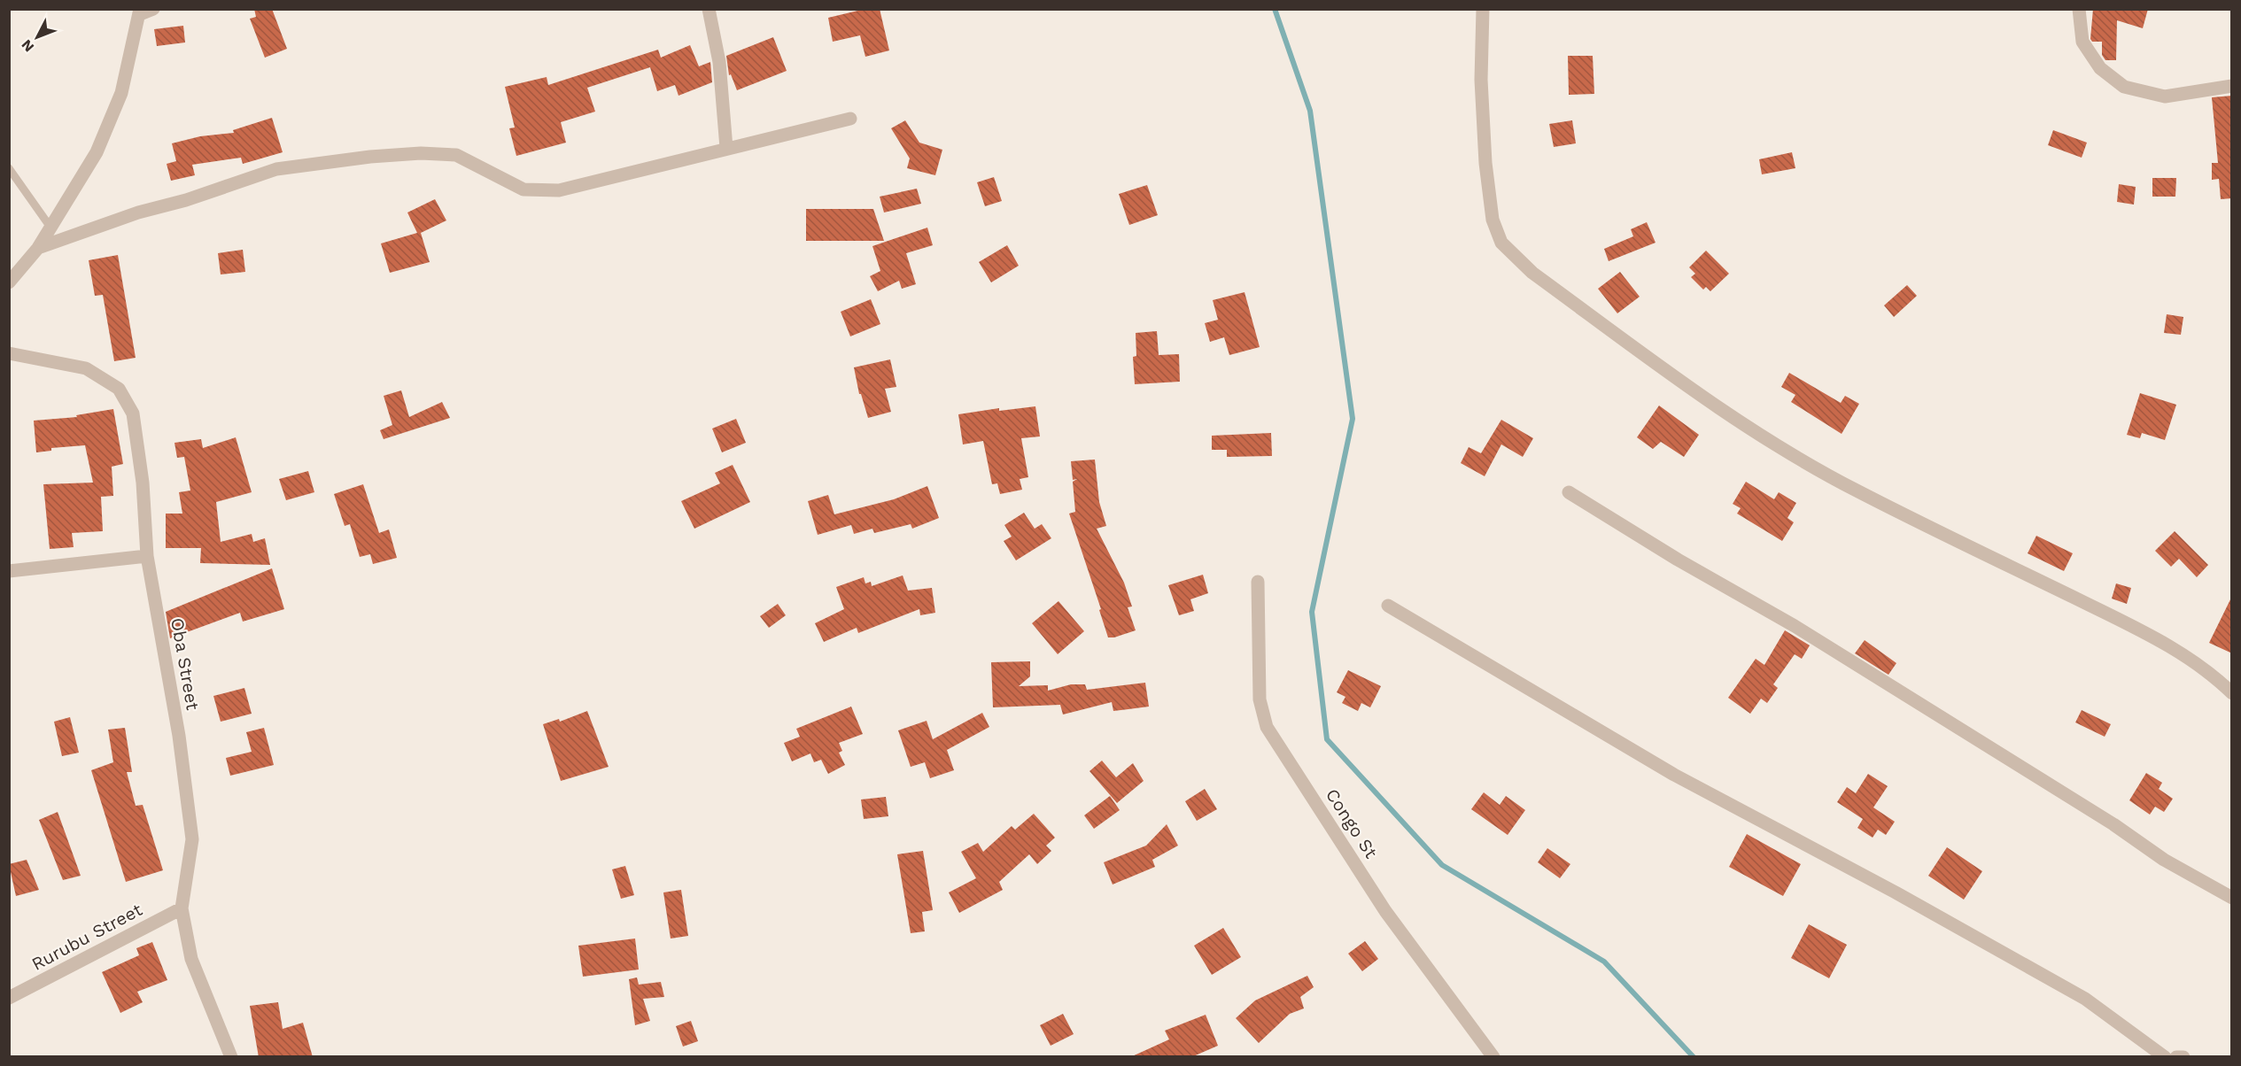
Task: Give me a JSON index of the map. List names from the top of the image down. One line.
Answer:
{"streets":{"street":["Oba Street","Congo St","Rurubu Street"]},"crossings":[["Oba Street","Rurubu Street"]],"north":"bottom left"}
